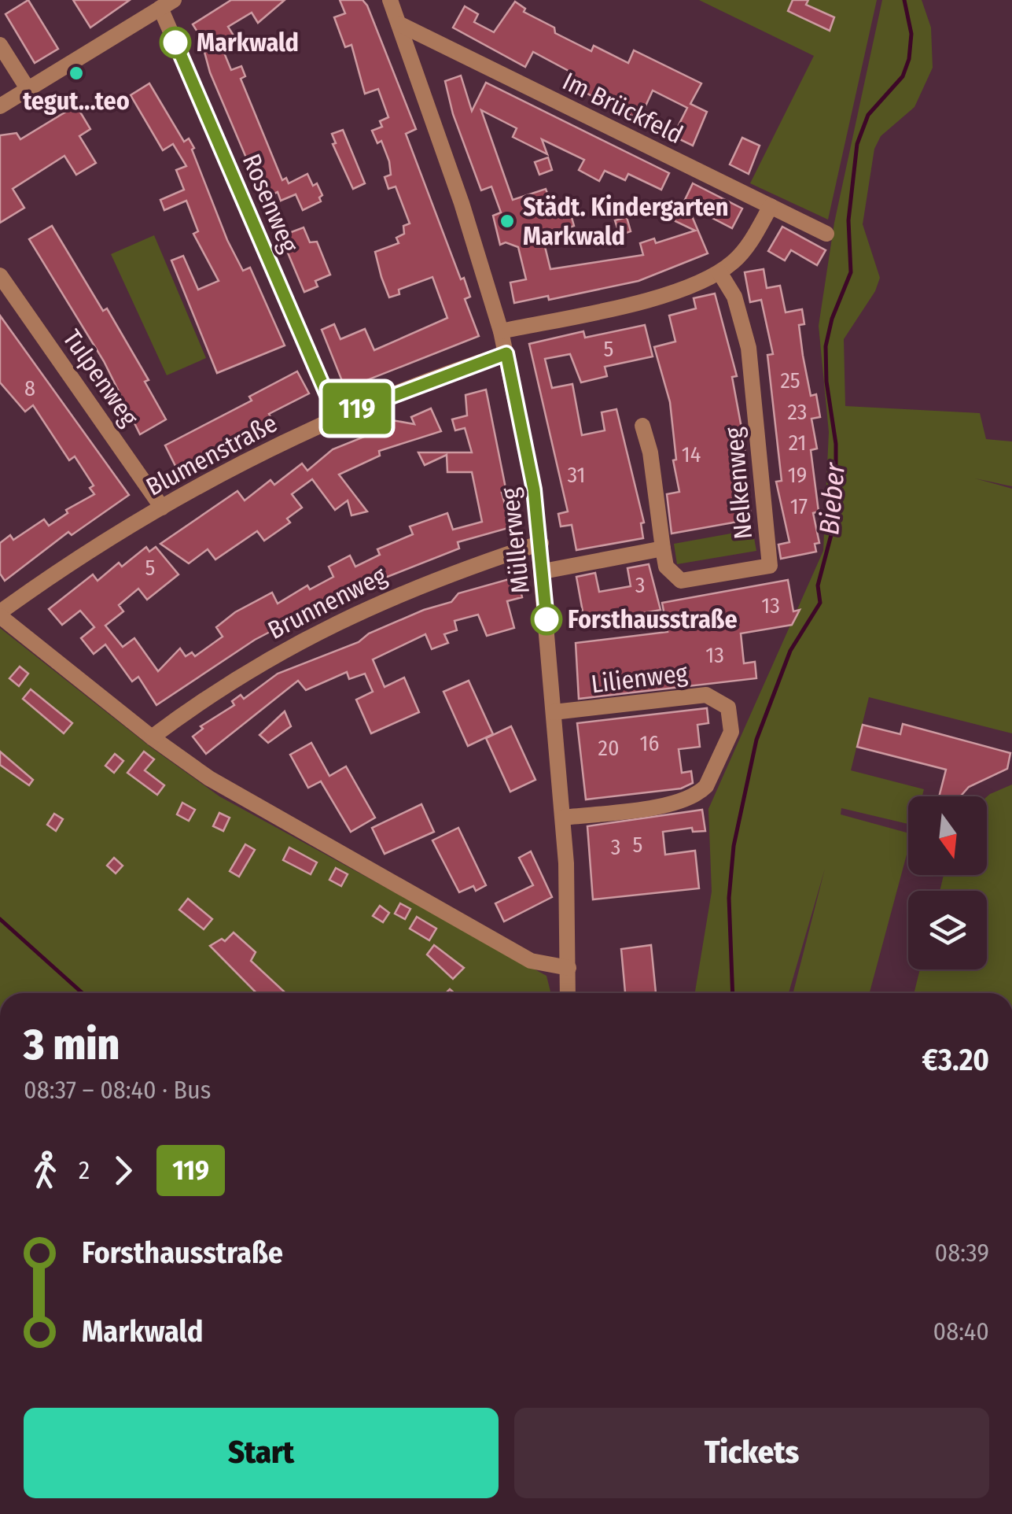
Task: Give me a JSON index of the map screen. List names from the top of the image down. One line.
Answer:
{"streets":{"street":["Im Brückfeld","Rosenweg","Tulpenweg","Blumenstraße","Nelkenweg","Müllerweg","Brunnenweg","Lilienweg"]},"crossings":[["Im Brückfeld","Müllerweg"],["Rosenweg","Blumenstraße"],["Tulpenweg","Blumenstraße"],["Blumenstraße","Müllerweg"],["Müllerweg","Brunnenweg"],["Müllerweg","Lilienweg"]],"water":["Bieber"],"places":["Markwald","tegut...teo","Städt. Kindergarten Markwald","Forsthausstraße"],"lines":["bus line 119"],"house_numbers":["5","25","8","23","21","14","31","19","17","5","3","13","13","16","20","5","3"],"north":"bottom","page":{"on_map":"119","heading":["3 min","08:37 – 08:40 · Bus","€3.20"],"legs":["2","119"],"list":[{"name":"Forsthausstraße","value":"08:39"},{"name":"Markwald","value":"08:40"}],"buttons":["Start","Tickets"]}}
